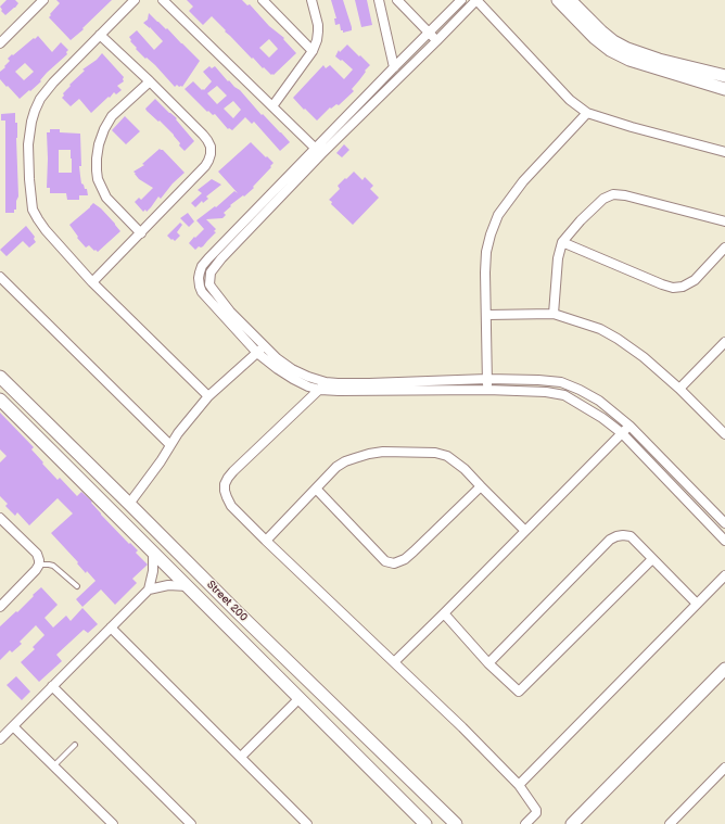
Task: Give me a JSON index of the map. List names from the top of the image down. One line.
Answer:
{"streets":{"street":["Street 200"]}}
